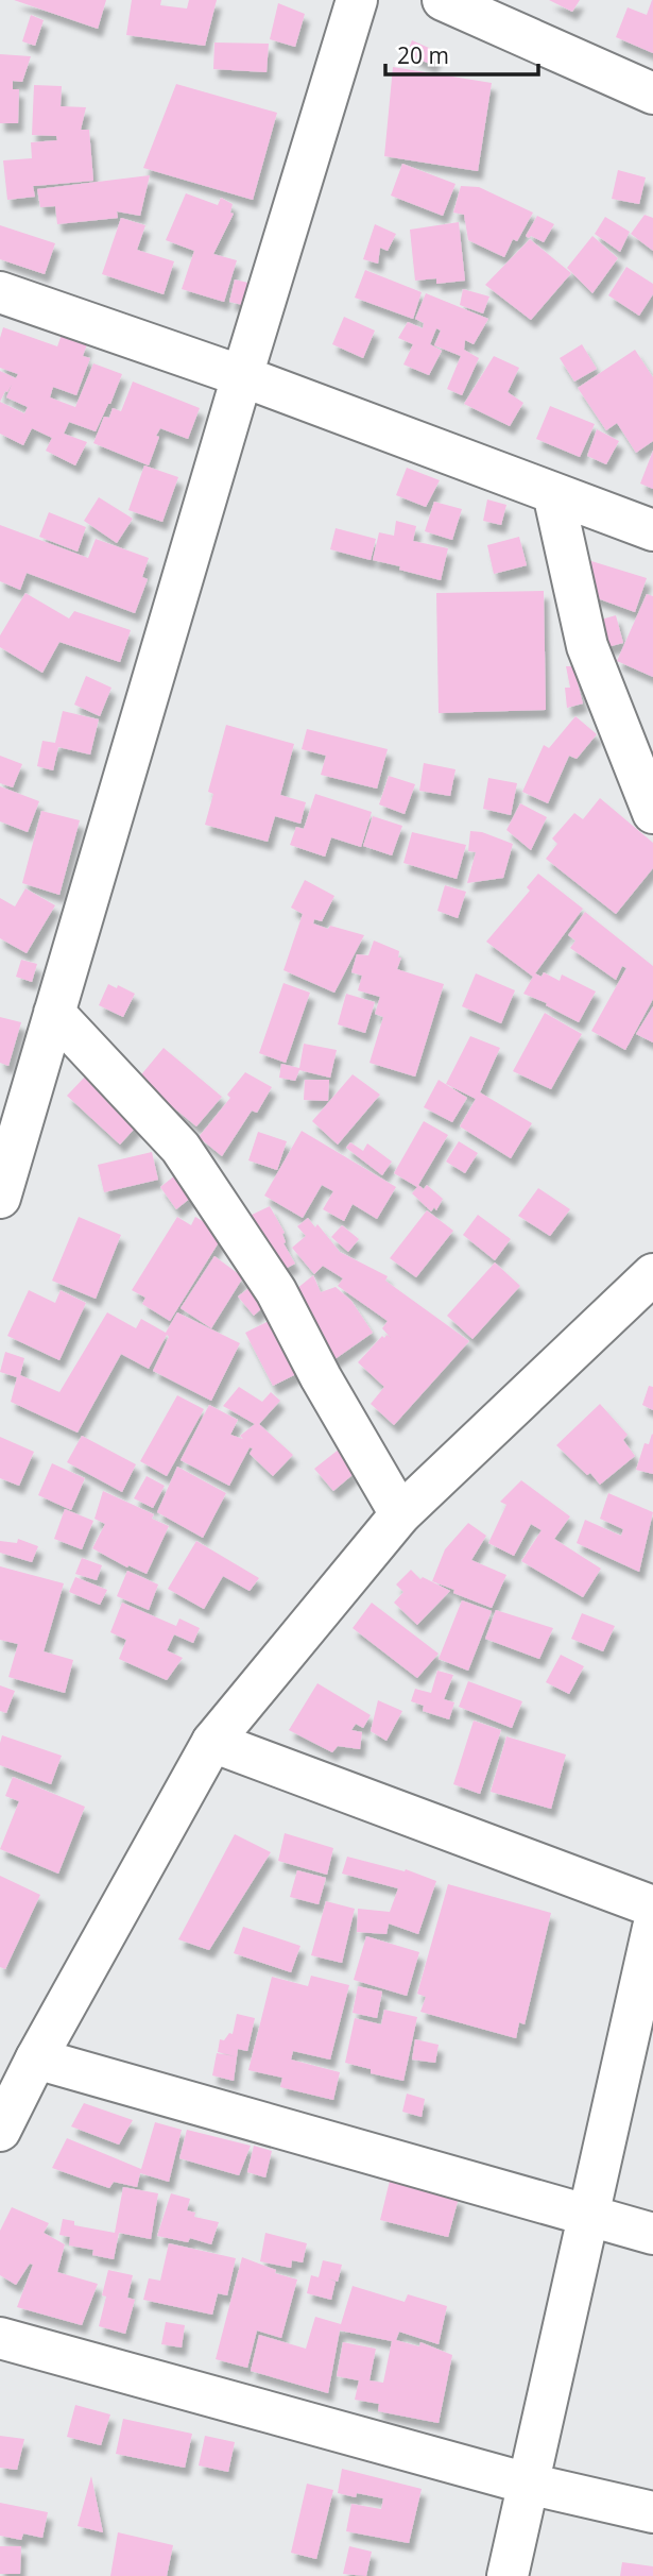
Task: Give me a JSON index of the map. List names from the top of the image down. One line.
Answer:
{"scale_bar":"20 m"}
